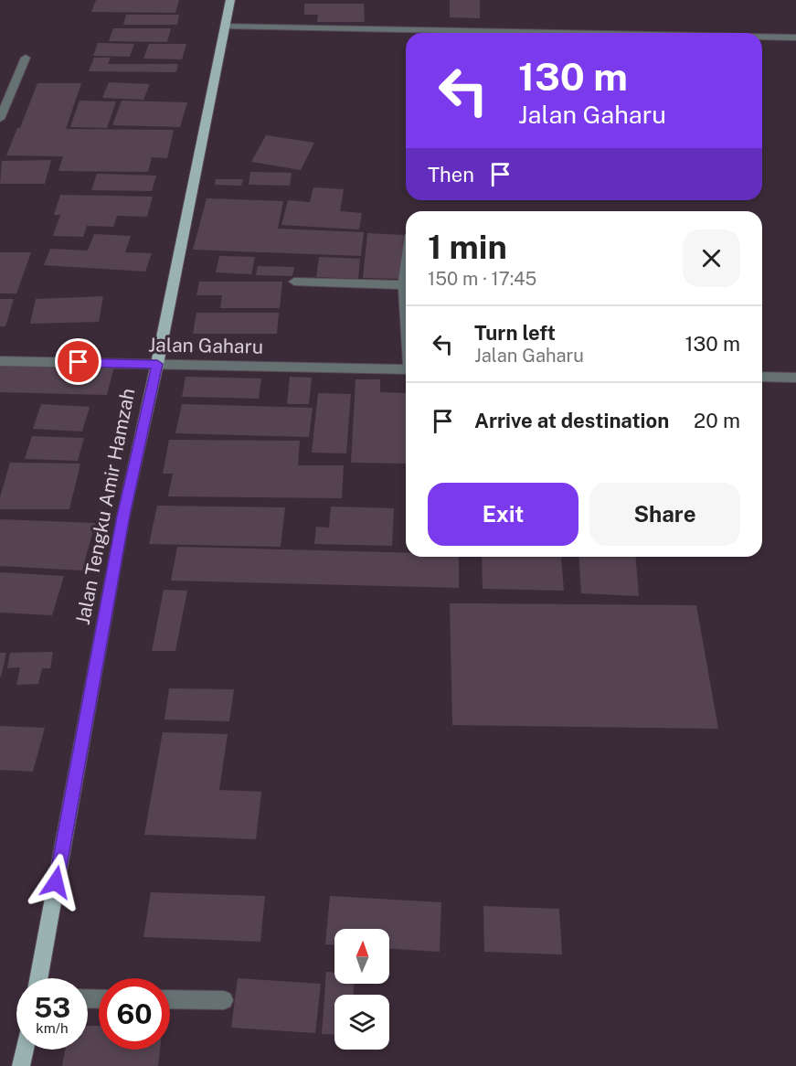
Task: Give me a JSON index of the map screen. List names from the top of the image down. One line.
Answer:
{"streets":{"main road":["Jalan Tengku Amir Hamzah"],"street":["Jalan Gaharu"]},"crossings":[["Jalan Gaharu","Jalan Tengku Amir Hamzah"]],"north":"top","page":{"turn":["130 m","Jalan Gaharu"],"then":"Then","heading":["1 min","150 m · 17:45"],"list":[{"name":"Turn left","note":"Jalan Gaharu","value":"130 m"},{"name":"Arrive at destination","value":"20 m"}],"buttons":["Exit","Share"],"speed":"53 km/h","limit":"60"}}
